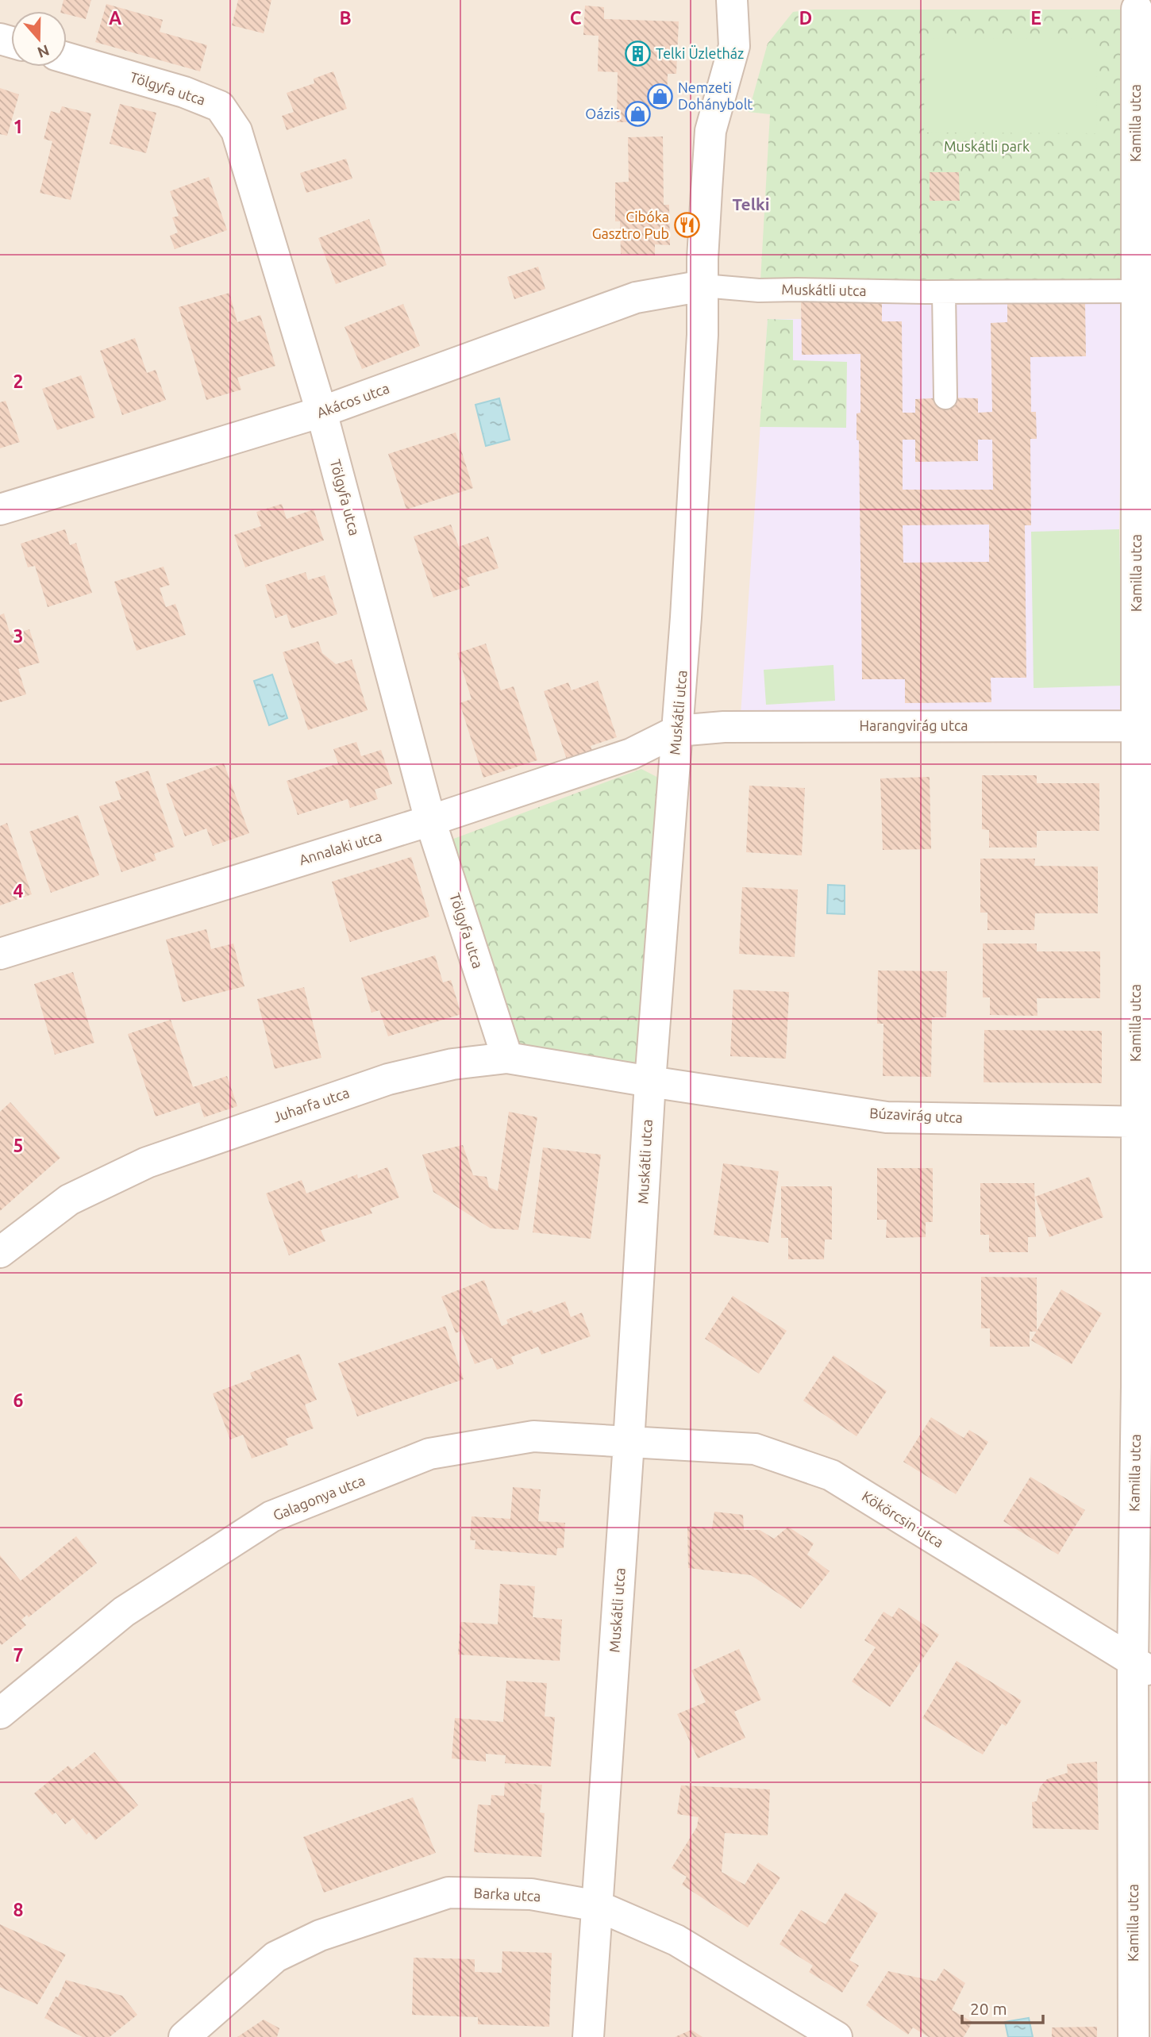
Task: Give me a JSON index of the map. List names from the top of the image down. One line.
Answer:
{"streets":{"street":["Tölgyfa utca","Kamilla utca","Muskátli utca","Akácos utca","Harangvirág utca","Annalaki utca","Juharfa utca","Búzavirág utca","Galagonya utca","Kökörcsin utca","Barka utca"]},"crossings":[["Tölgyfa utca","Akácos utca"],["Tölgyfa utca","Annalaki utca"],["Tölgyfa utca","Juharfa utca"],["Kamilla utca","Muskátli utca"],["Kamilla utca","Harangvirág utca"],["Kamilla utca","Búzavirág utca"],["Kamilla utca","Kökörcsin utca"],["Muskátli utca","Akácos utca"],["Muskátli utca","Harangvirág utca"],["Muskátli utca","Annalaki utca"],["Muskátli utca","Juharfa utca"],["Muskátli utca","Búzavirág utca"],["Muskátli utca","Galagonya utca"],["Muskátli utca","Kökörcsin utca"],["Muskátli utca","Barka utca"],["Harangvirág utca","Annalaki utca"],["Juharfa utca","Búzavirág utca"],["Galagonya utca","Kökörcsin utca"]],"districts":["Telki"],"parks":["Muskátli park"],"places":{"building":["Telki Üzletház"],"shop":["Nemzeti Dohánybolt","Oázis"],"restaurant":["Cibóka Gasztro Pub"]},"scale_bar":"20 m","north":"bottom","grid":{"columns":["A","B","C","D","E"],"rows":["1","2","3","4","5","6","7","8"]}}
